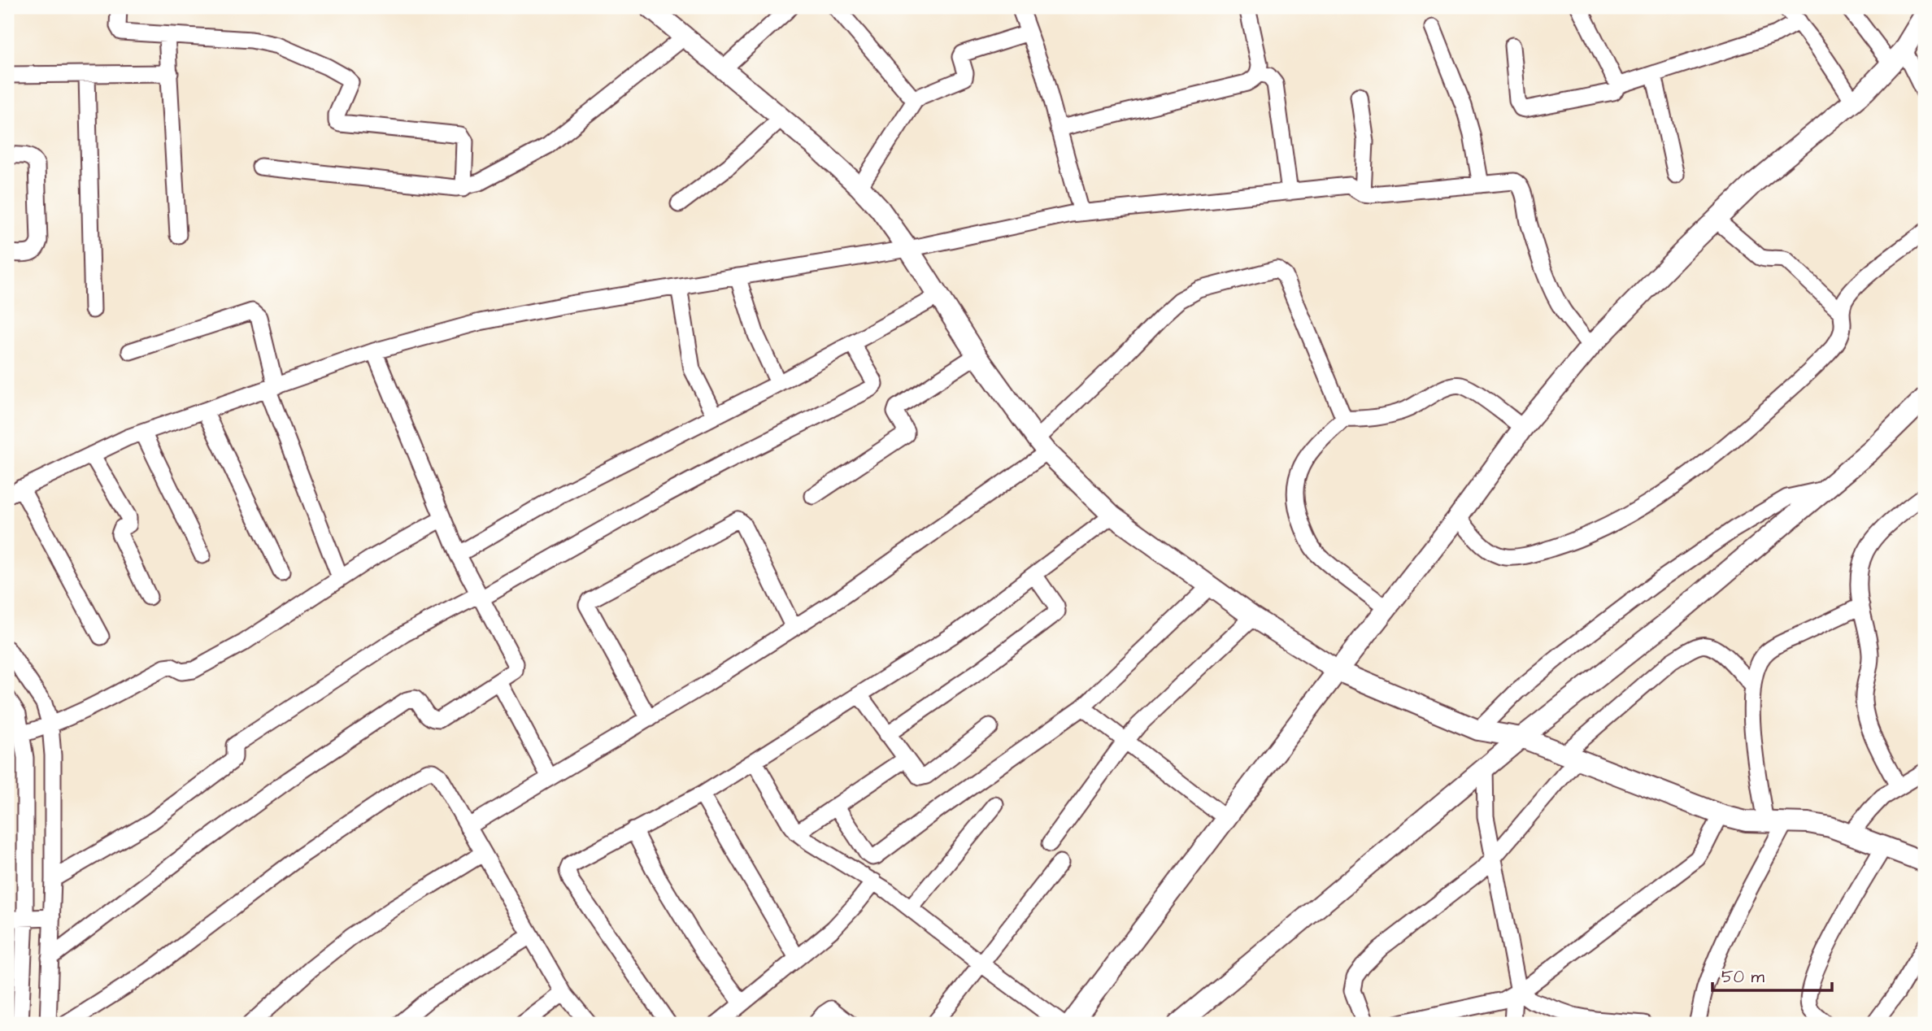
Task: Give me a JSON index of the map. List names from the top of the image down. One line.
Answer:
{"scale_bar":"50 m"}
